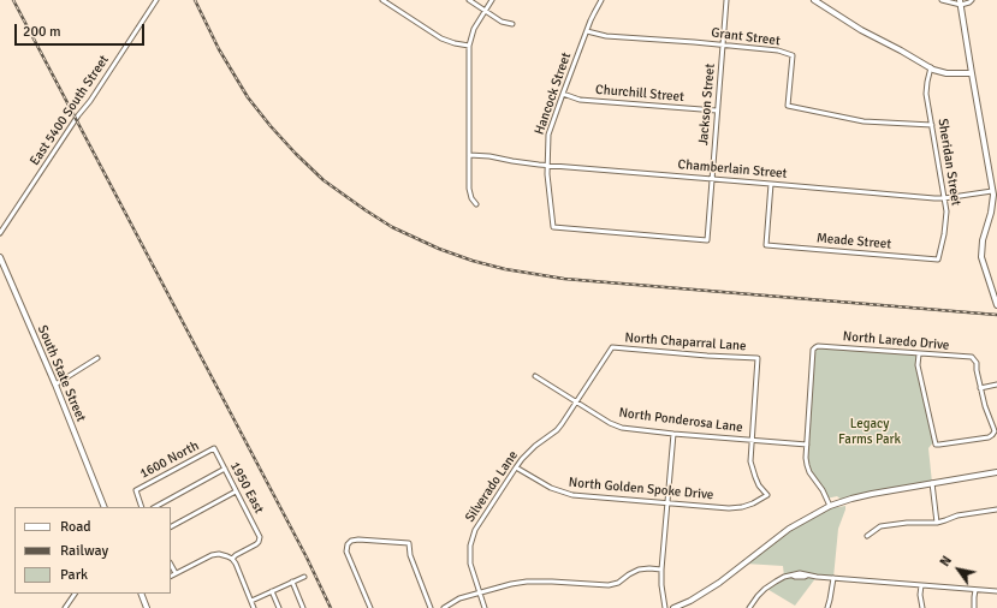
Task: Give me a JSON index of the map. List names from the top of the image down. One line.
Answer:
{"streets":{"street":["Grant Street","Hancock Street","Churchill Street","Jackson Street","East 5400 South Street","Sheridan Street","Chamberlain Street","Meade Street","North Laredo Drive","North Chaparral Lane","South State Street","North Ponderosa Lane","1600 North","Silverado Lane","1950 East","North Golden Spoke Drive"]},"crossings":[["Grant Street","Hancock Street"],["Grant Street","Jackson Street"],["Grant Street","Sheridan Street"],["Hancock Street","Churchill Street"],["Hancock Street","Jackson Street"],["Hancock Street","Chamberlain Street"],["Churchill Street","Jackson Street"],["Jackson Street","Chamberlain Street"],["Sheridan Street","Chamberlain Street"],["Sheridan Street","Meade Street"],["Chamberlain Street","Meade Street"],["North Laredo Drive","North Ponderosa Lane"],["North Chaparral Lane","North Ponderosa Lane"],["North Chaparral Lane","Silverado Lane"],["North Chaparral Lane","North Golden Spoke Drive"],["North Ponderosa Lane","Silverado Lane"],["North Ponderosa Lane","North Golden Spoke Drive"],["1600 North","1950 East"],["Silverado Lane","North Golden Spoke Drive"]],"parks":["Legacy Farms Park"],"legend":["Road","Railway","Park"],"scale_bar":"200 m","north":"top left"}
